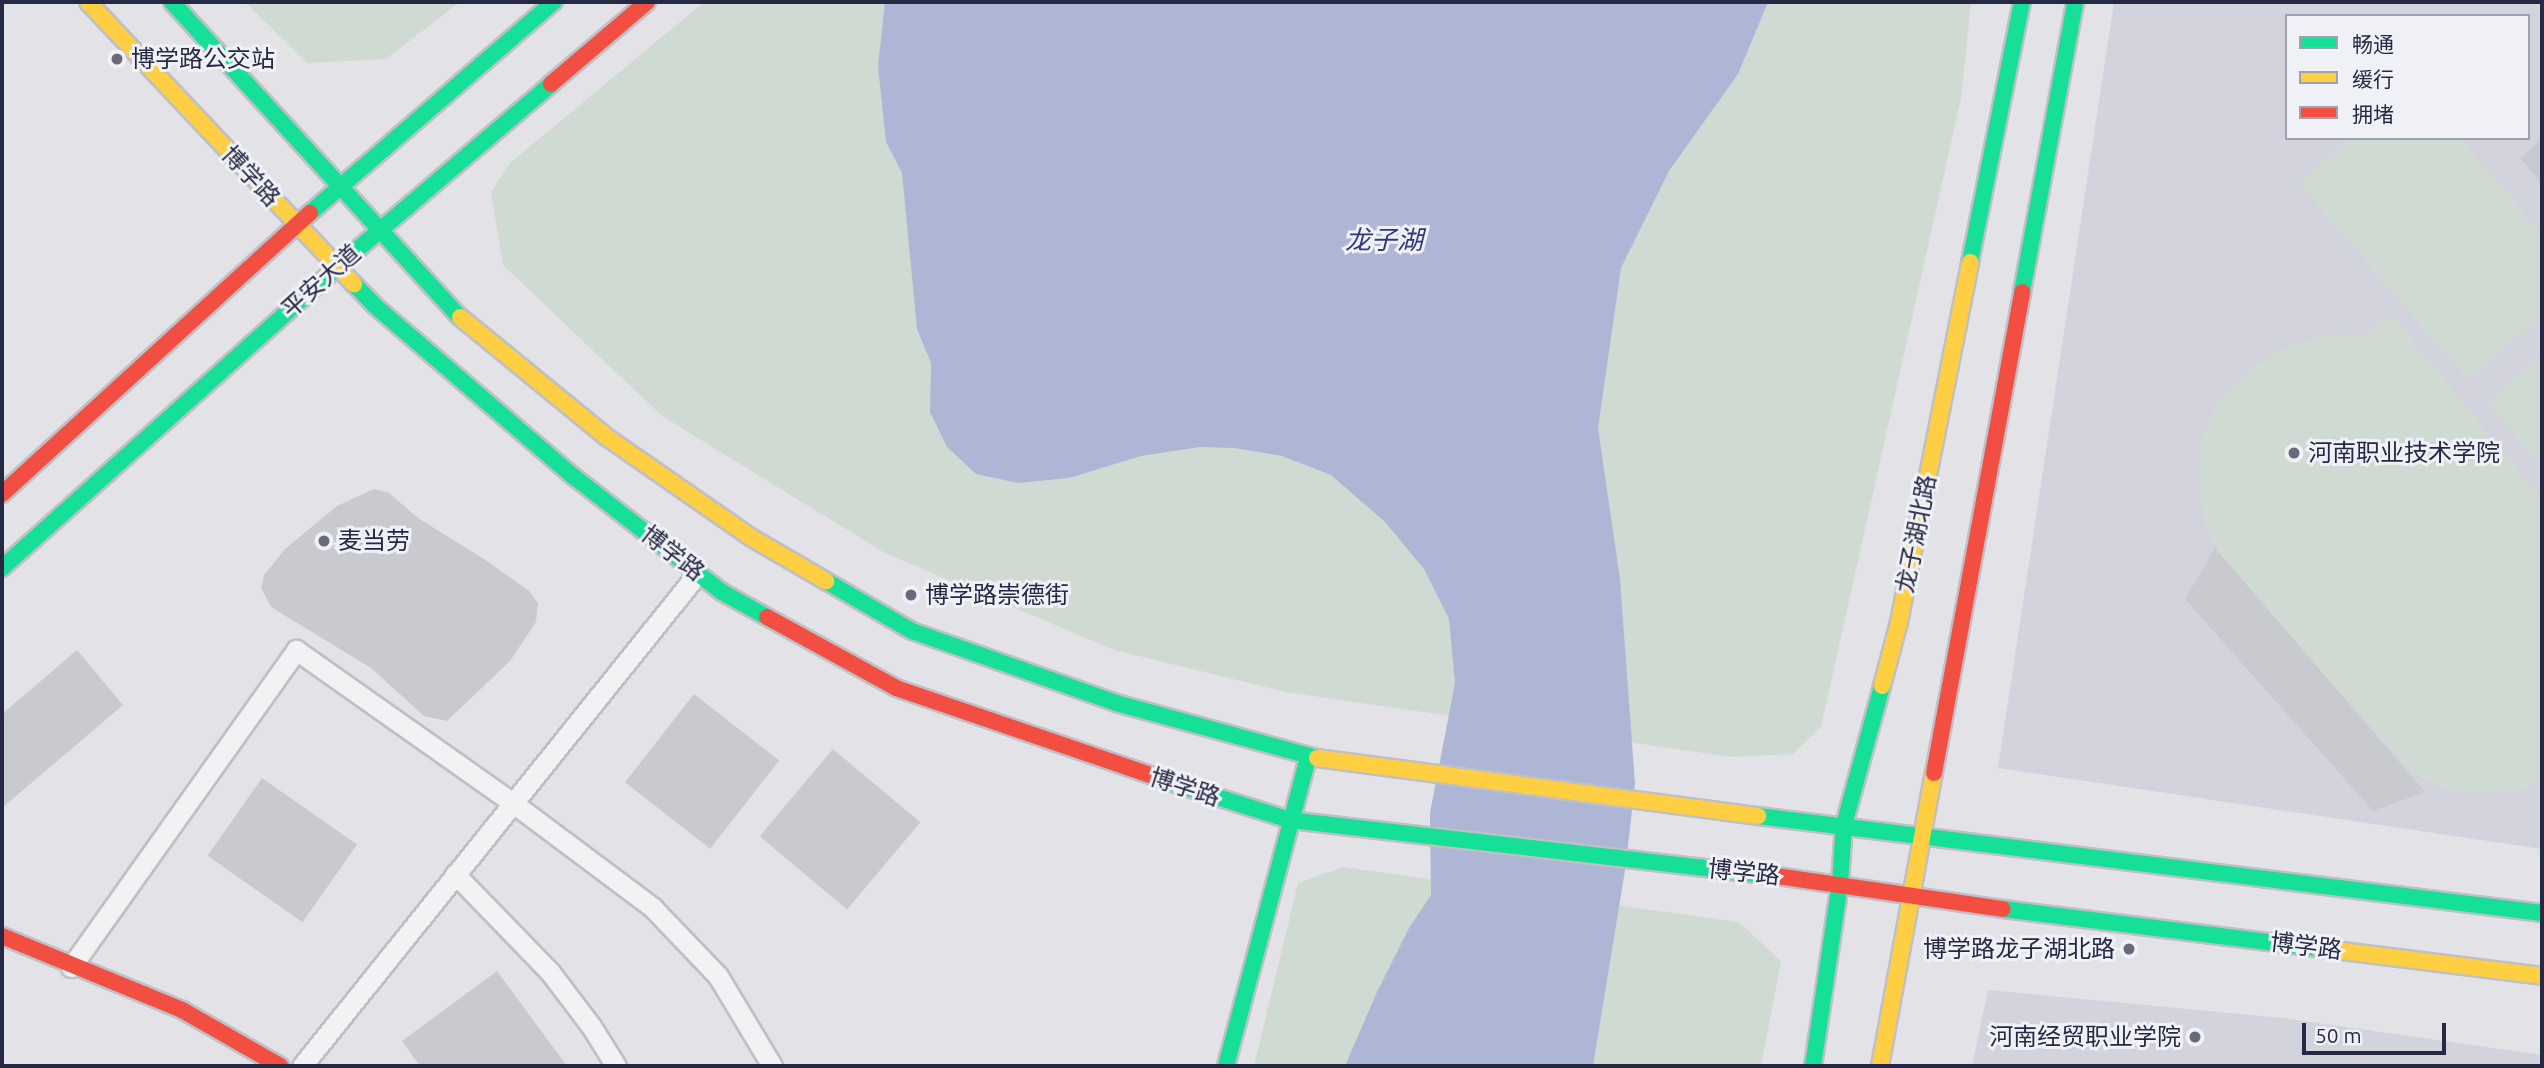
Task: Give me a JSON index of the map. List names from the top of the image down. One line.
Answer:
{"streets":{"main road":["博学路","平安大道","龙子湖北路"]},"crossings":[["博学路","平安大道"],["博学路","龙子湖北路"]],"water":["龙子湖"],"places":["博学路公交站","河南职业技术学院","麦当劳","博学路崇德街","博学路龙子湖北路","河南经贸职业学院"],"legend":["畅通","缓行","拥堵"],"scale_bar":"50 m"}
